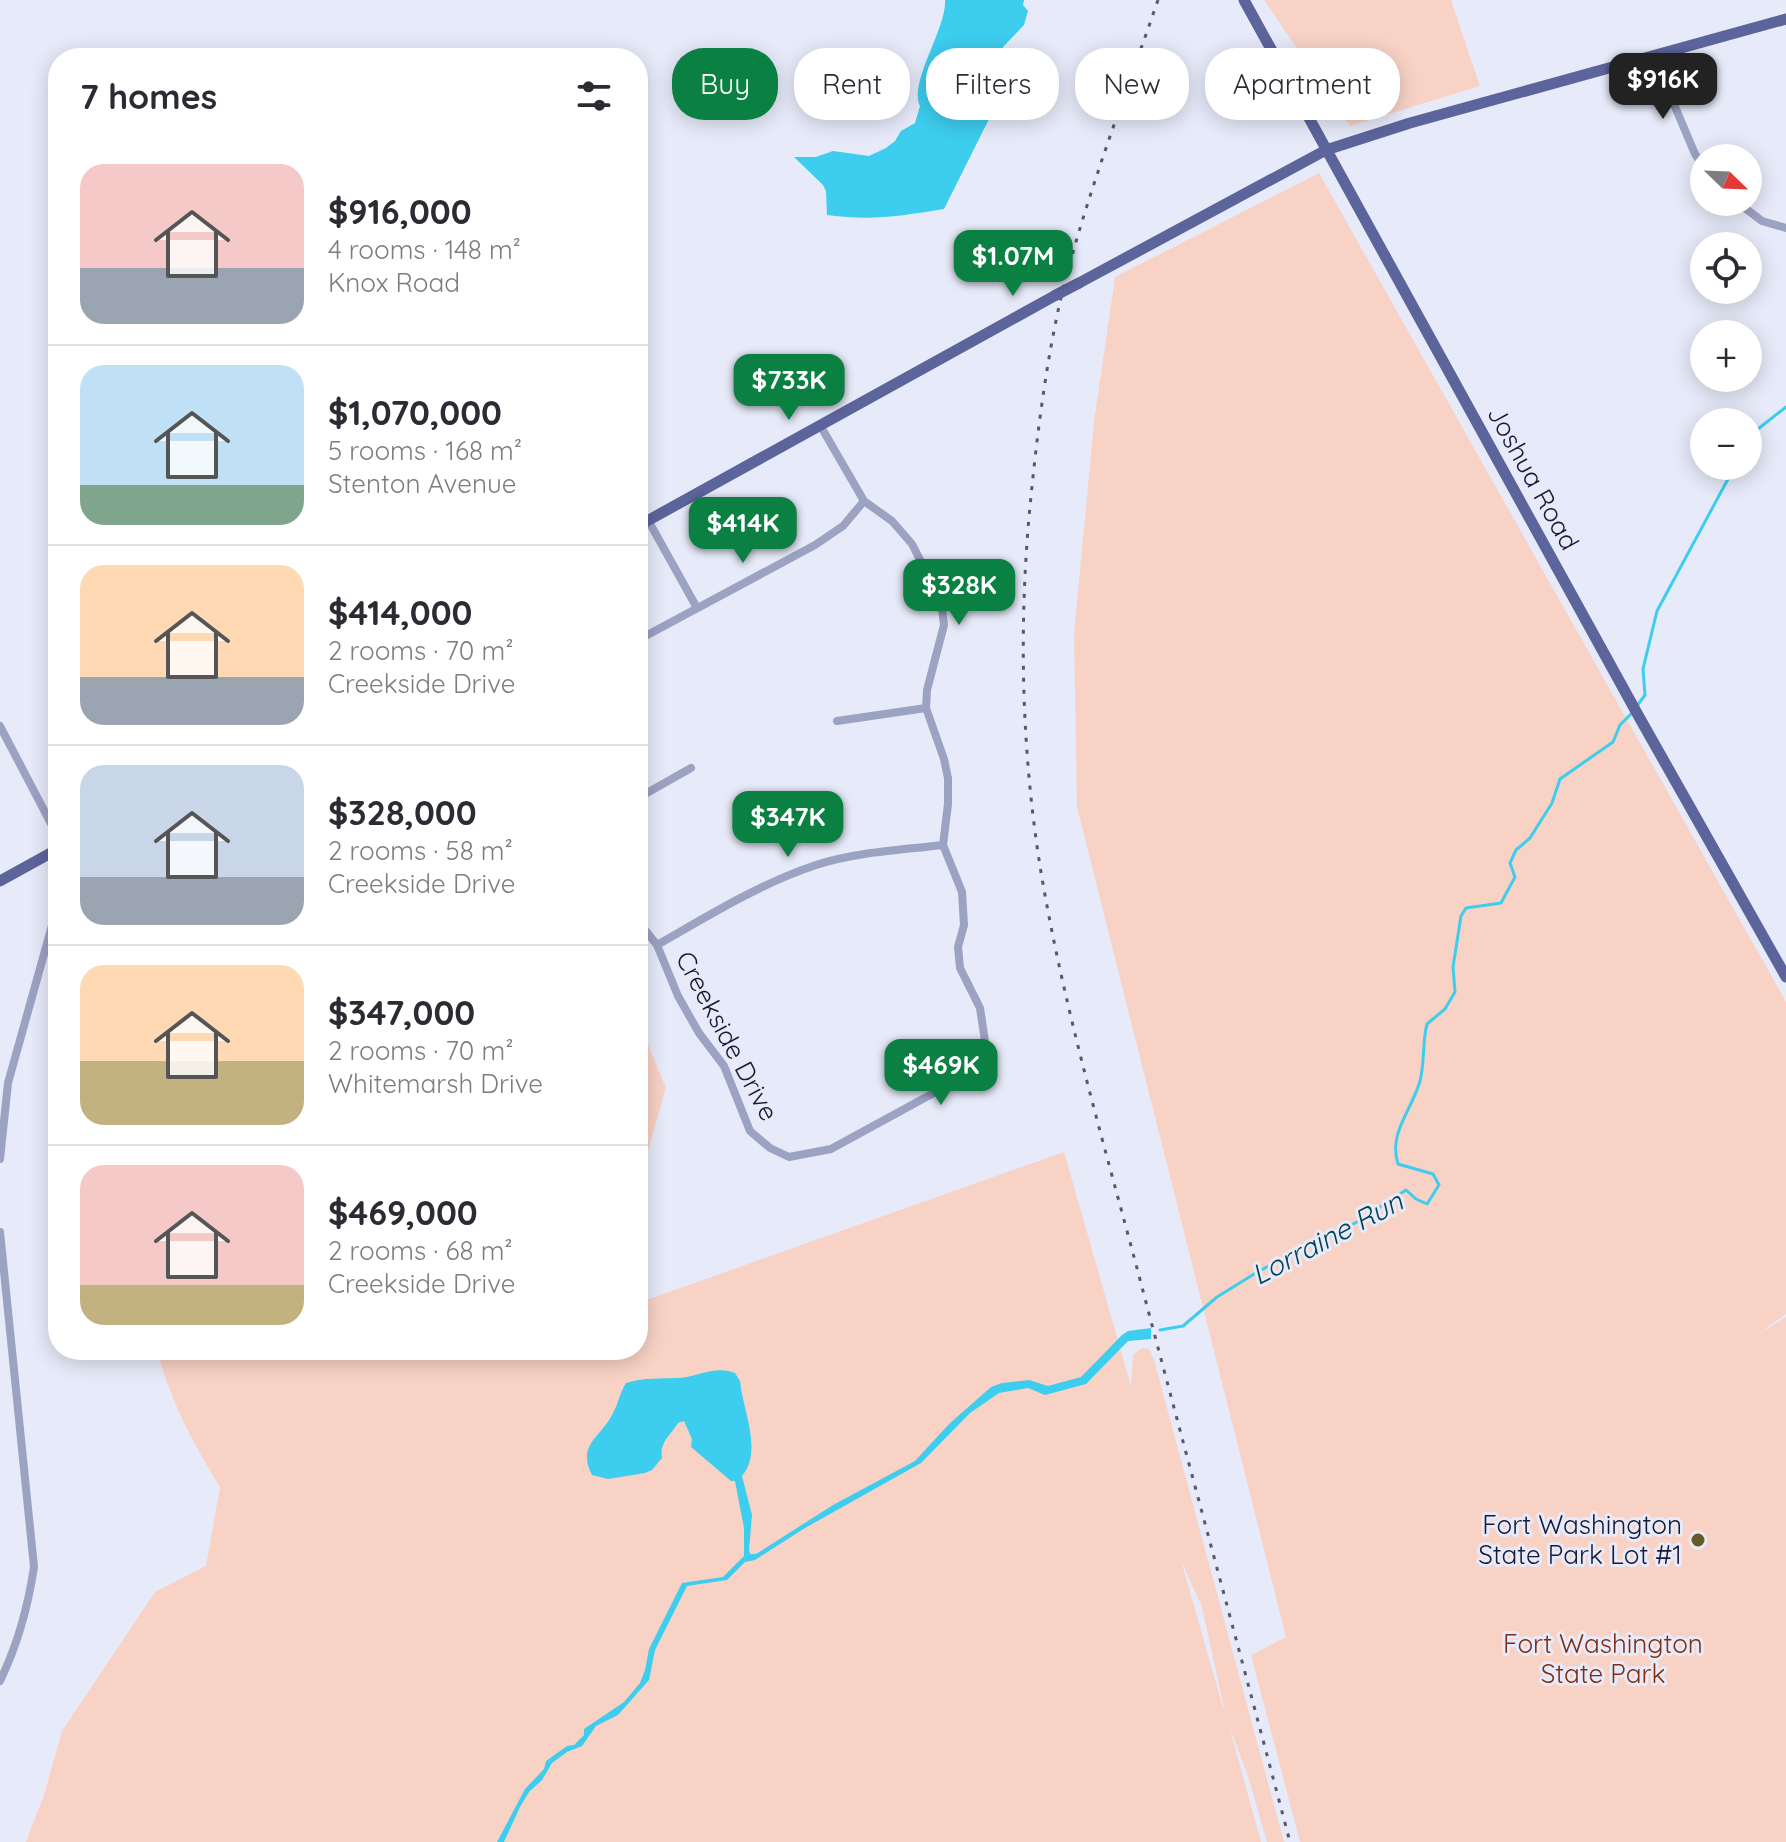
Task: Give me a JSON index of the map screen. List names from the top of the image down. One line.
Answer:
{"streets":{"main road":["Joshua Road"],"street":["Creekside Drive"]},"water":["Lorraine Run"],"parks":["Fort Washington State Park"],"places":["Fort Washington State Park Lot #1"],"north":"bottom right","page":{"chip":["Buy","Rent","Filters","New","Apartment"],"heading":"7 homes","price":["$916K","$1.07M","$733K","$414K","$328K","$347K","$469K"],"map_buttons":["+","−"],"list":[{"name":"$916,000","note":"4 rooms · 148 m² · Knox Road"},{"name":"$1,070,000","note":"5 rooms · 168 m² · Stenton Avenue"},{"name":"$414,000","note":"2 rooms · 70 m² · Creekside Drive"},{"name":"$328,000","note":"2 rooms · 58 m² · Creekside Drive"},{"name":"$347,000","note":"2 rooms · 70 m² · Whitemarsh Drive"},{"name":"$469,000","note":"2 rooms · 68 m² · Creekside Drive"}]}}
